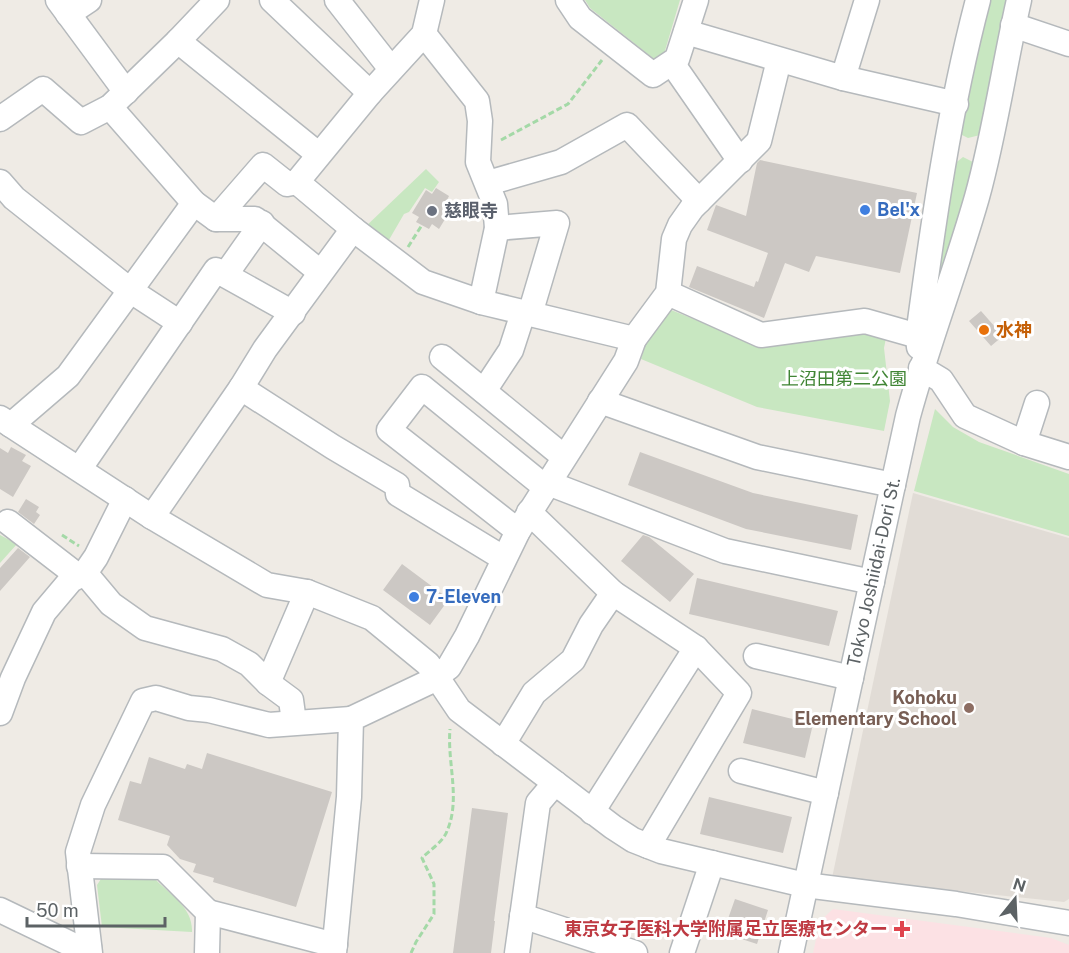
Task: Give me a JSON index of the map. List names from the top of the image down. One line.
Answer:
{"streets":{"street":["Tokyo Joshiidai-Dori St."]},"parks":["上沼田第二公園"],"places":{"other":["Bel'x","慈眼寺","水神","7-Eleven","Kohoku Elementary School"],"health":["東京女子医科大学附属足立医療センター"]},"scale_bar":"50 m","north":"top"}
